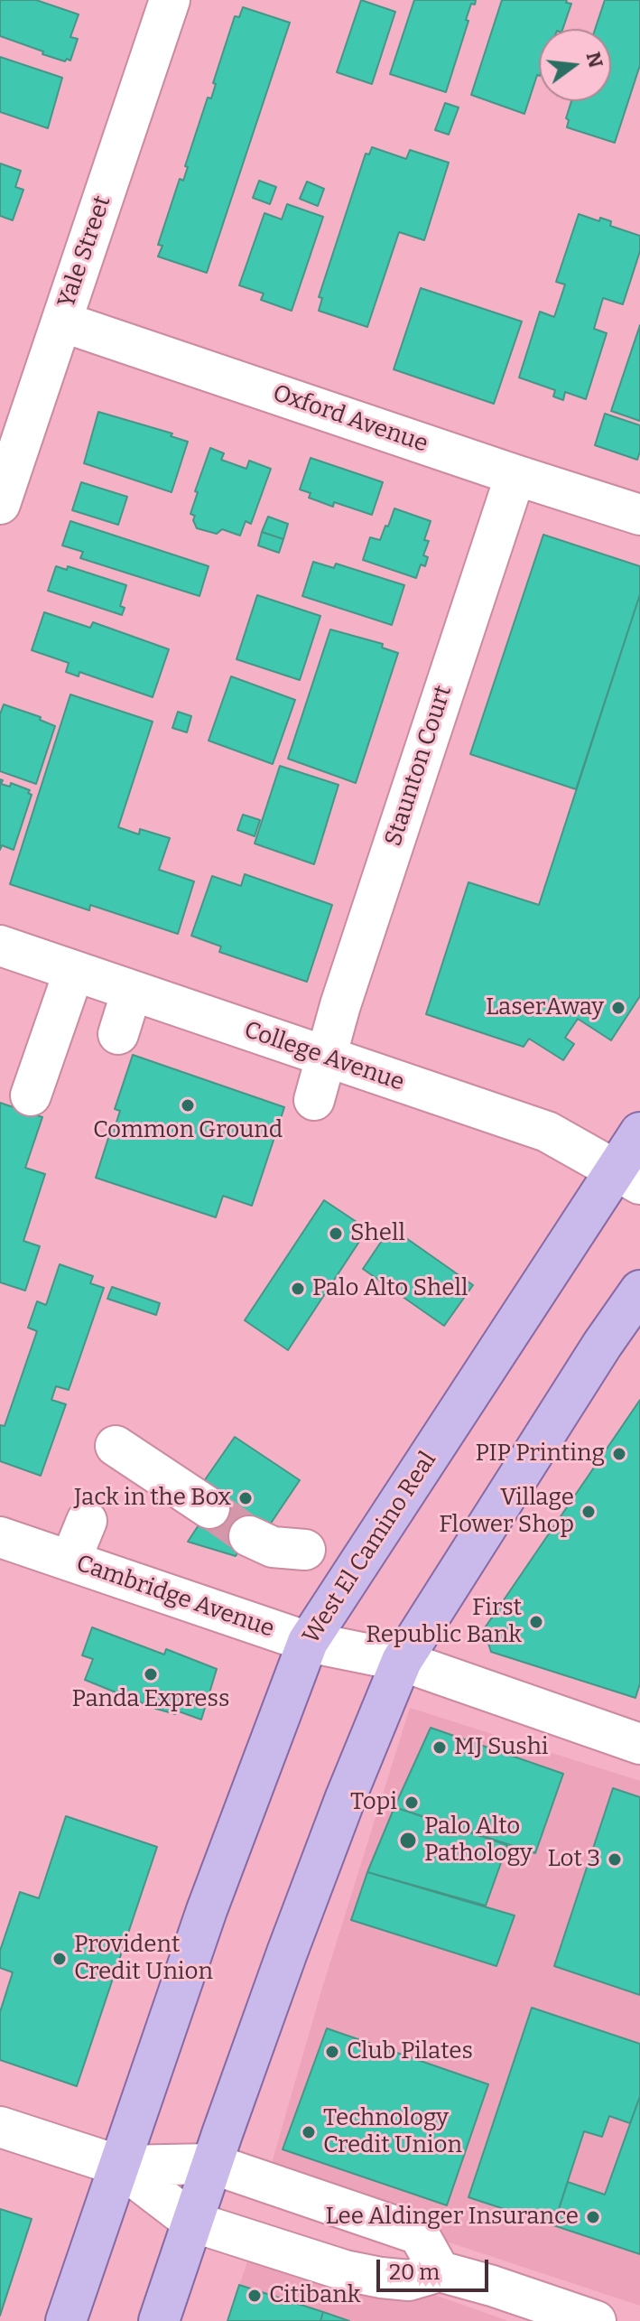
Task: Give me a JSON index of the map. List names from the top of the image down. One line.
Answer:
{"streets":{"main road":["West El Camino Real"],"street":["Yale Street","Oxford Avenue","Staunton Court","College Avenue","Cambridge Avenue"]},"crossings":[["Yale Street","Oxford Avenue"],["Oxford Avenue","Staunton Court"],["Staunton Court","College Avenue"],["College Avenue","West El Camino Real"],["West El Camino Real","Cambridge Avenue"]],"places":["LaserAway","Common Ground","Shell","Palo Alto Shell","PIP Printing","Jack in the Box","Village Flower Shop","First Republic Bank","Panda Express","MJ Sushi","Topi","Palo Alto Pathology","Lot 3","Provident Credit Union","Club Pilates","Technology Credit Union","Lee Aldinger Insurance","Citibank"],"scale_bar":"20 m","north":"right"}
